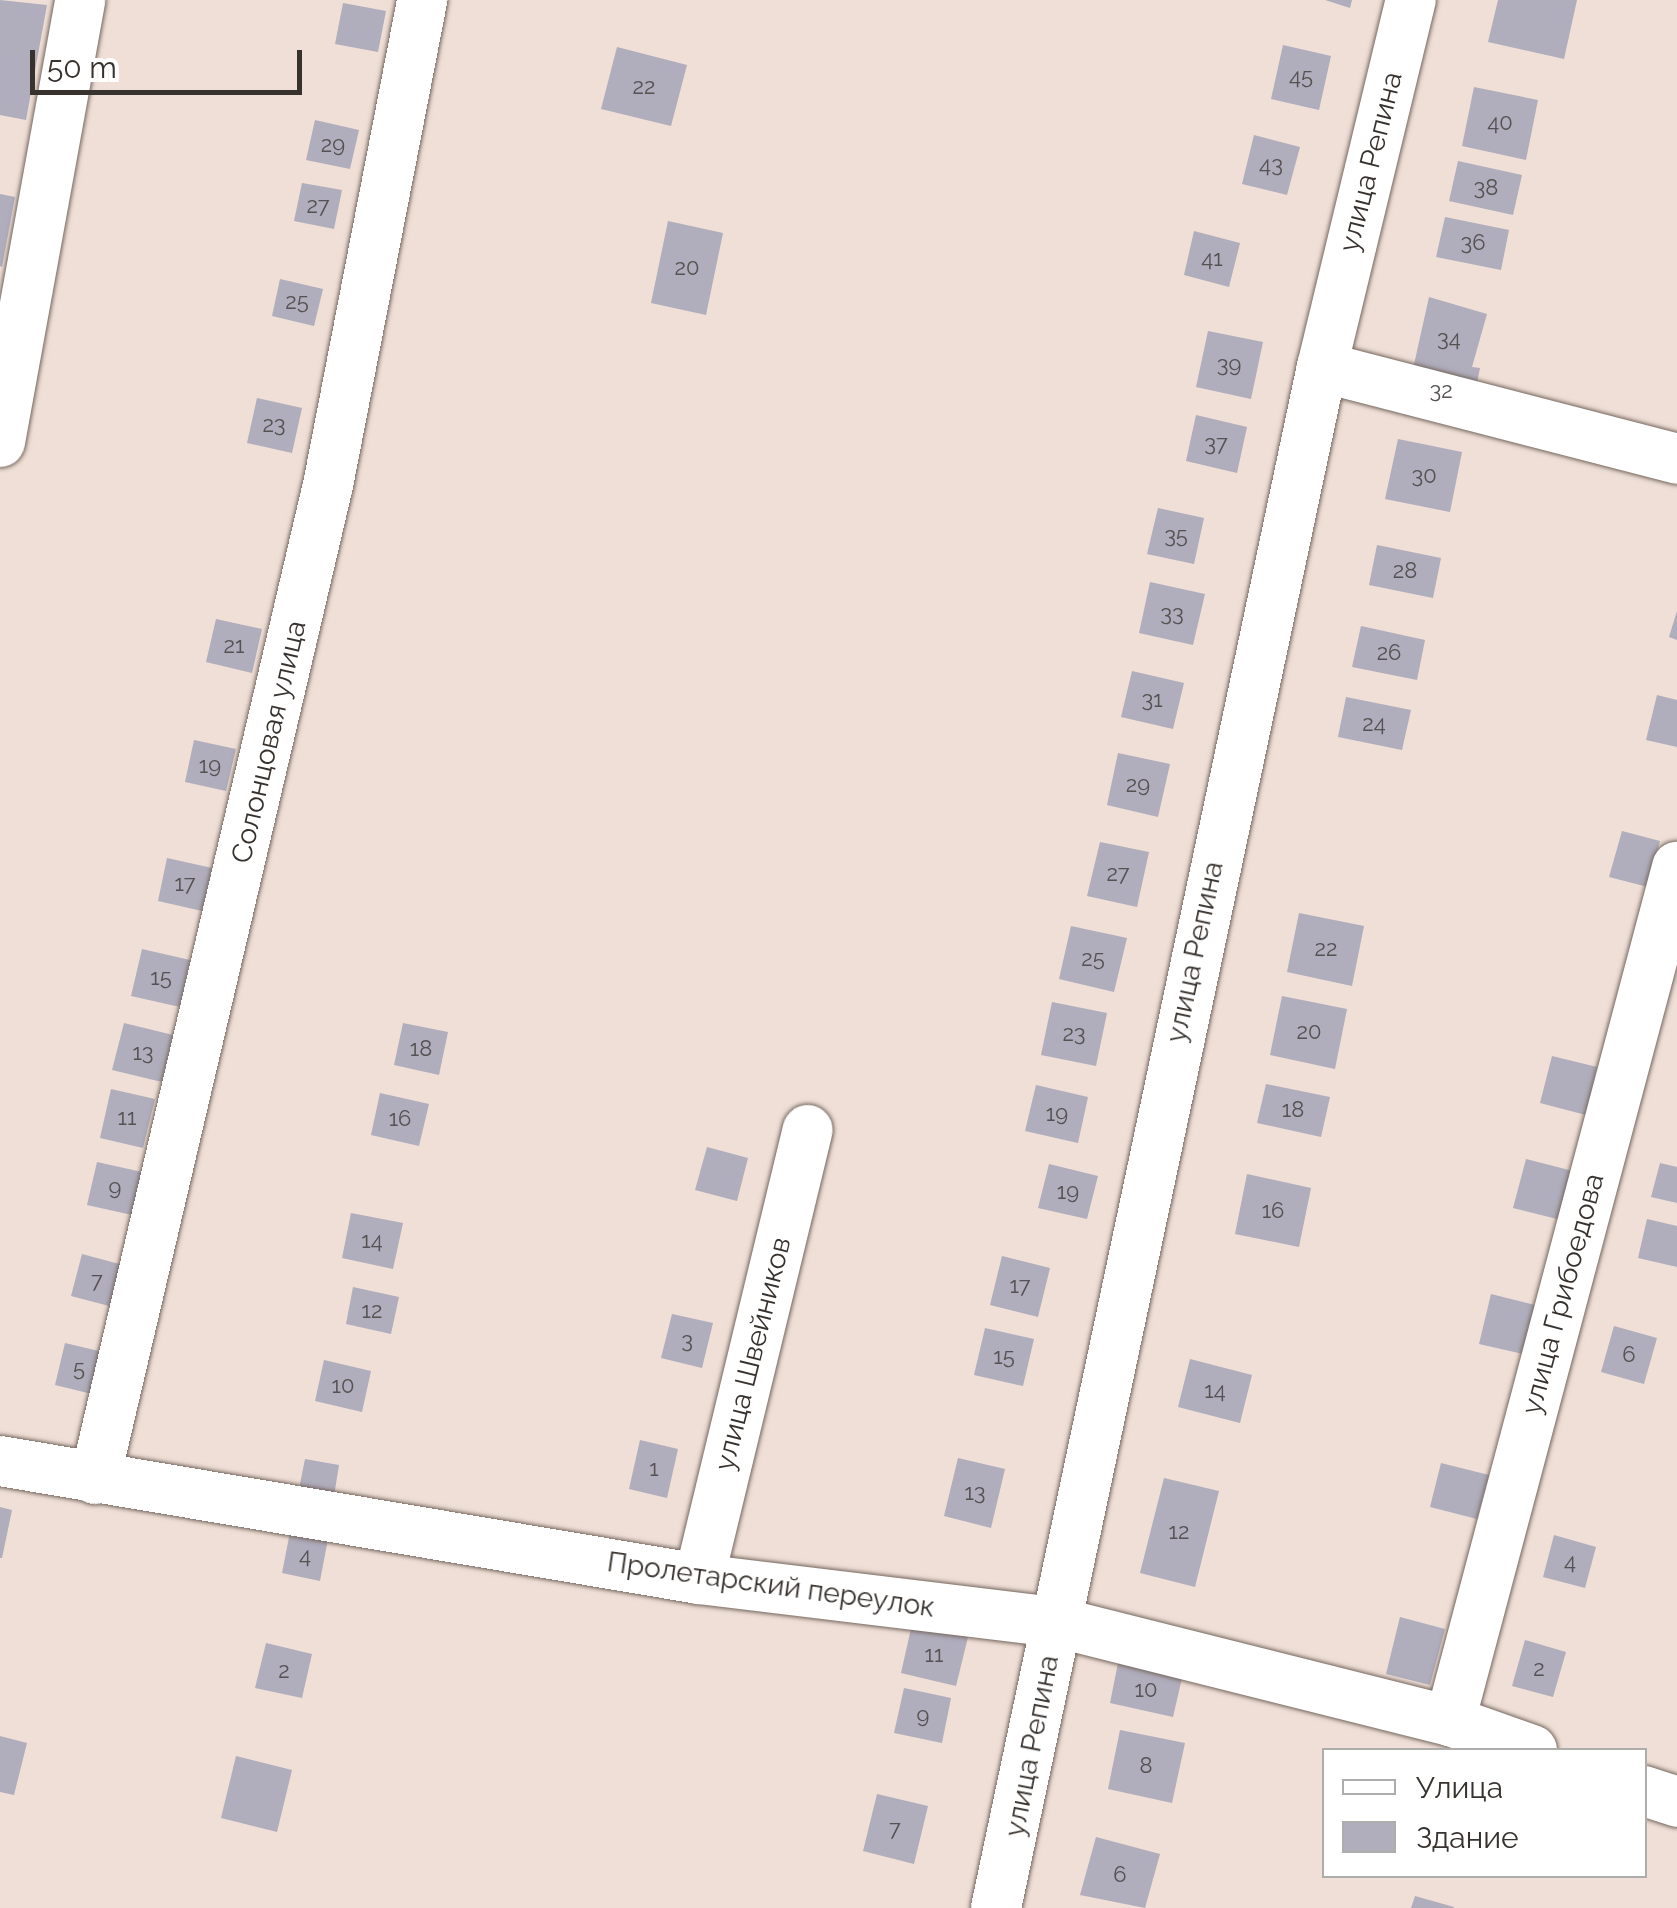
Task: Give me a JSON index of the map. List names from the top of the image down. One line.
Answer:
{"streets":{"street":["улица Репина","Солонцовая улица","улица Грибоедова","улица Швейников","Пролетарский переулок"]},"crossings":[["улица Репина","Пролетарский переулок"],["Солонцовая улица","Пролетарский переулок"],["улица Грибоедова","Пролетарский переулок"],["улица Швейников","Пролетарский переулок"]],"house_numbers":["45","22","40","29","43","38","27","36","41","20","25","34","39","32","23","37","30","35","28","33","21","26","31","24","19","29","27","17","22","25","15","20","23","18","13","18","19","11","16","9","19","16","14","7","17","12","3","6","15","5","10","14","1","13","12","4","4","11","2","2","10","9","8","7","6"],"legend":["Улица","Здание"],"scale_bar":"50 m"}
